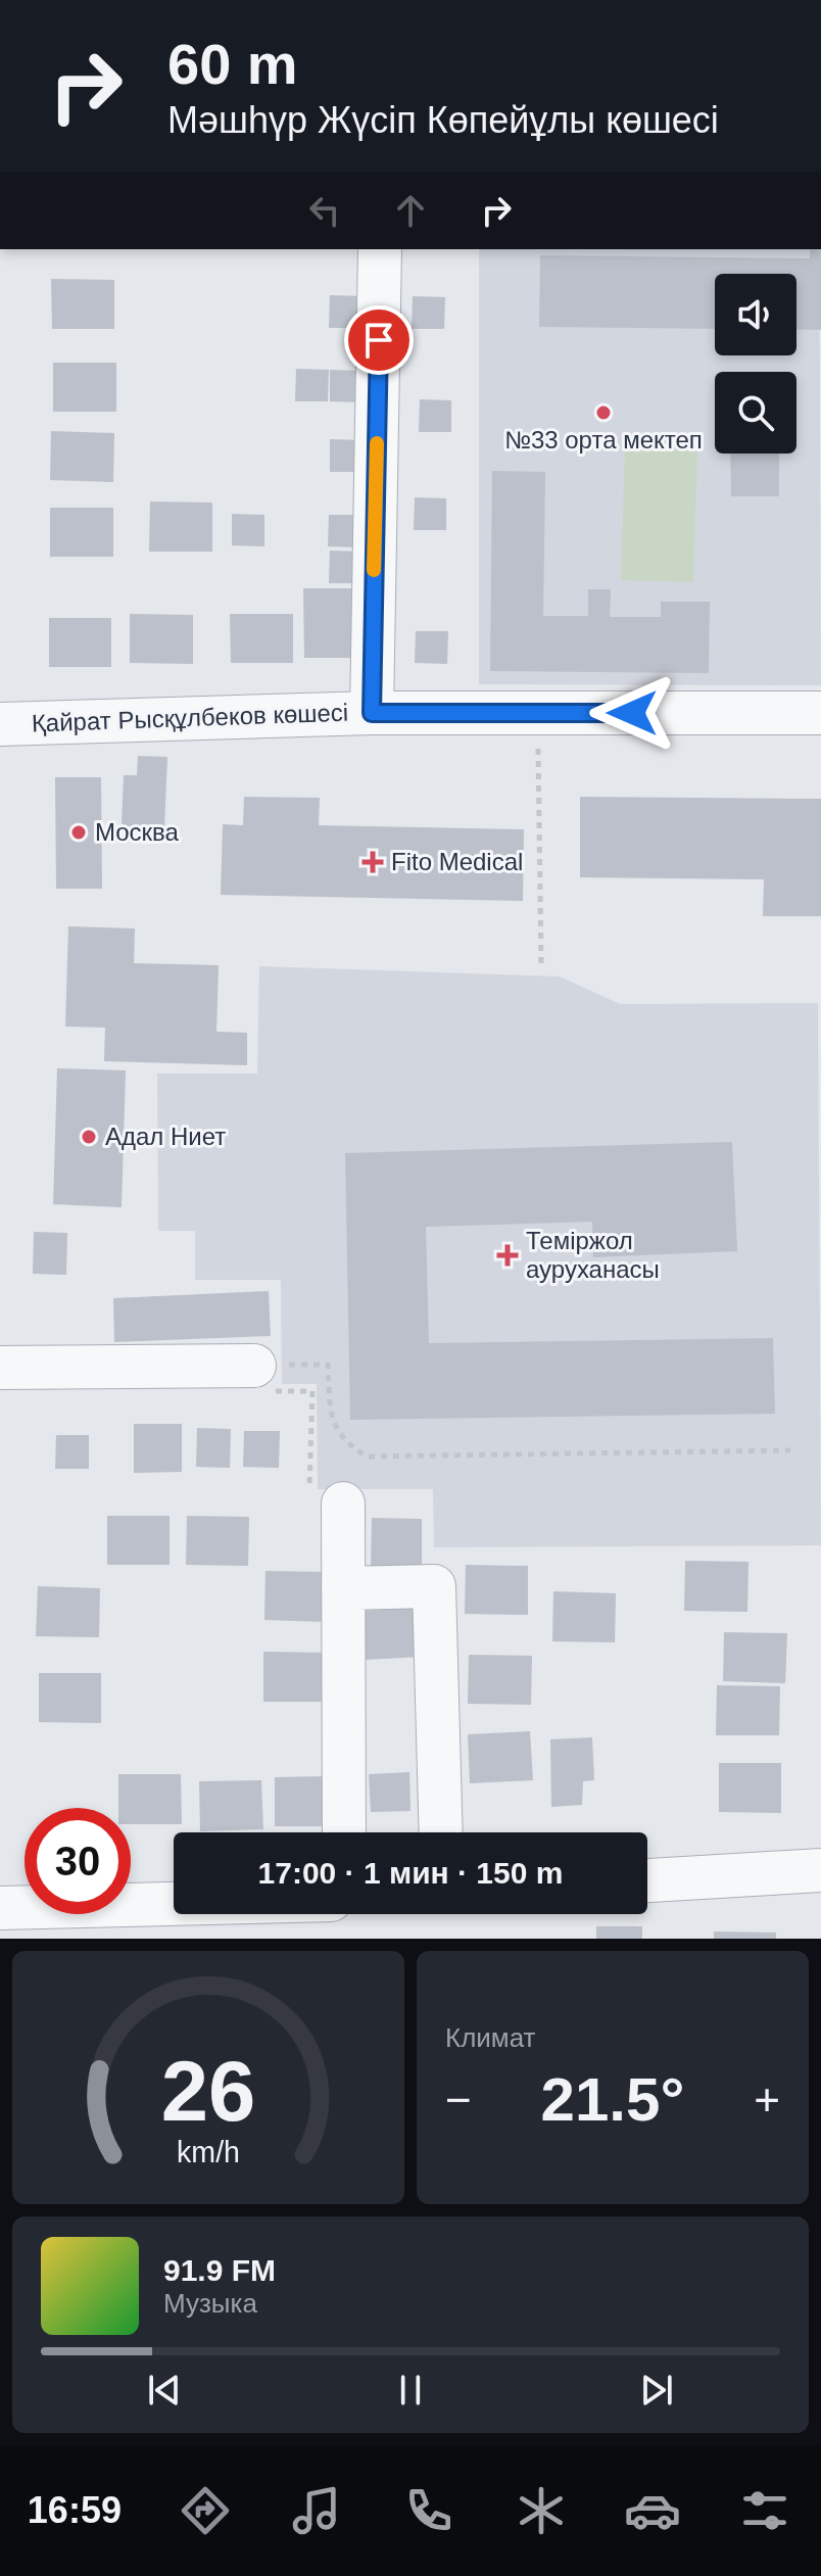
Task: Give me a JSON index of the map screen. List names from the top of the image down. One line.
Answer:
{"streets":{"street":["Қайрат Рысқұлбеков көшесі"]},"places":{"other":["№33 орта мектеп","Москва","Адал Ниет"],"health":["Fito Medical","Теміржол ауруханасы"]},"page":{"turn":["60 m","Мәшһүр Жүсіп Көпейұлы көшесі"],"limit":"30","trip":"17:00 · 1 мин · 150 m","tile":"Климат","heat":["−","21.5°","+"],"song":["91.9 FM","Музыка"],"tabs":"16:59","gauge":["26","km/h"]}}
